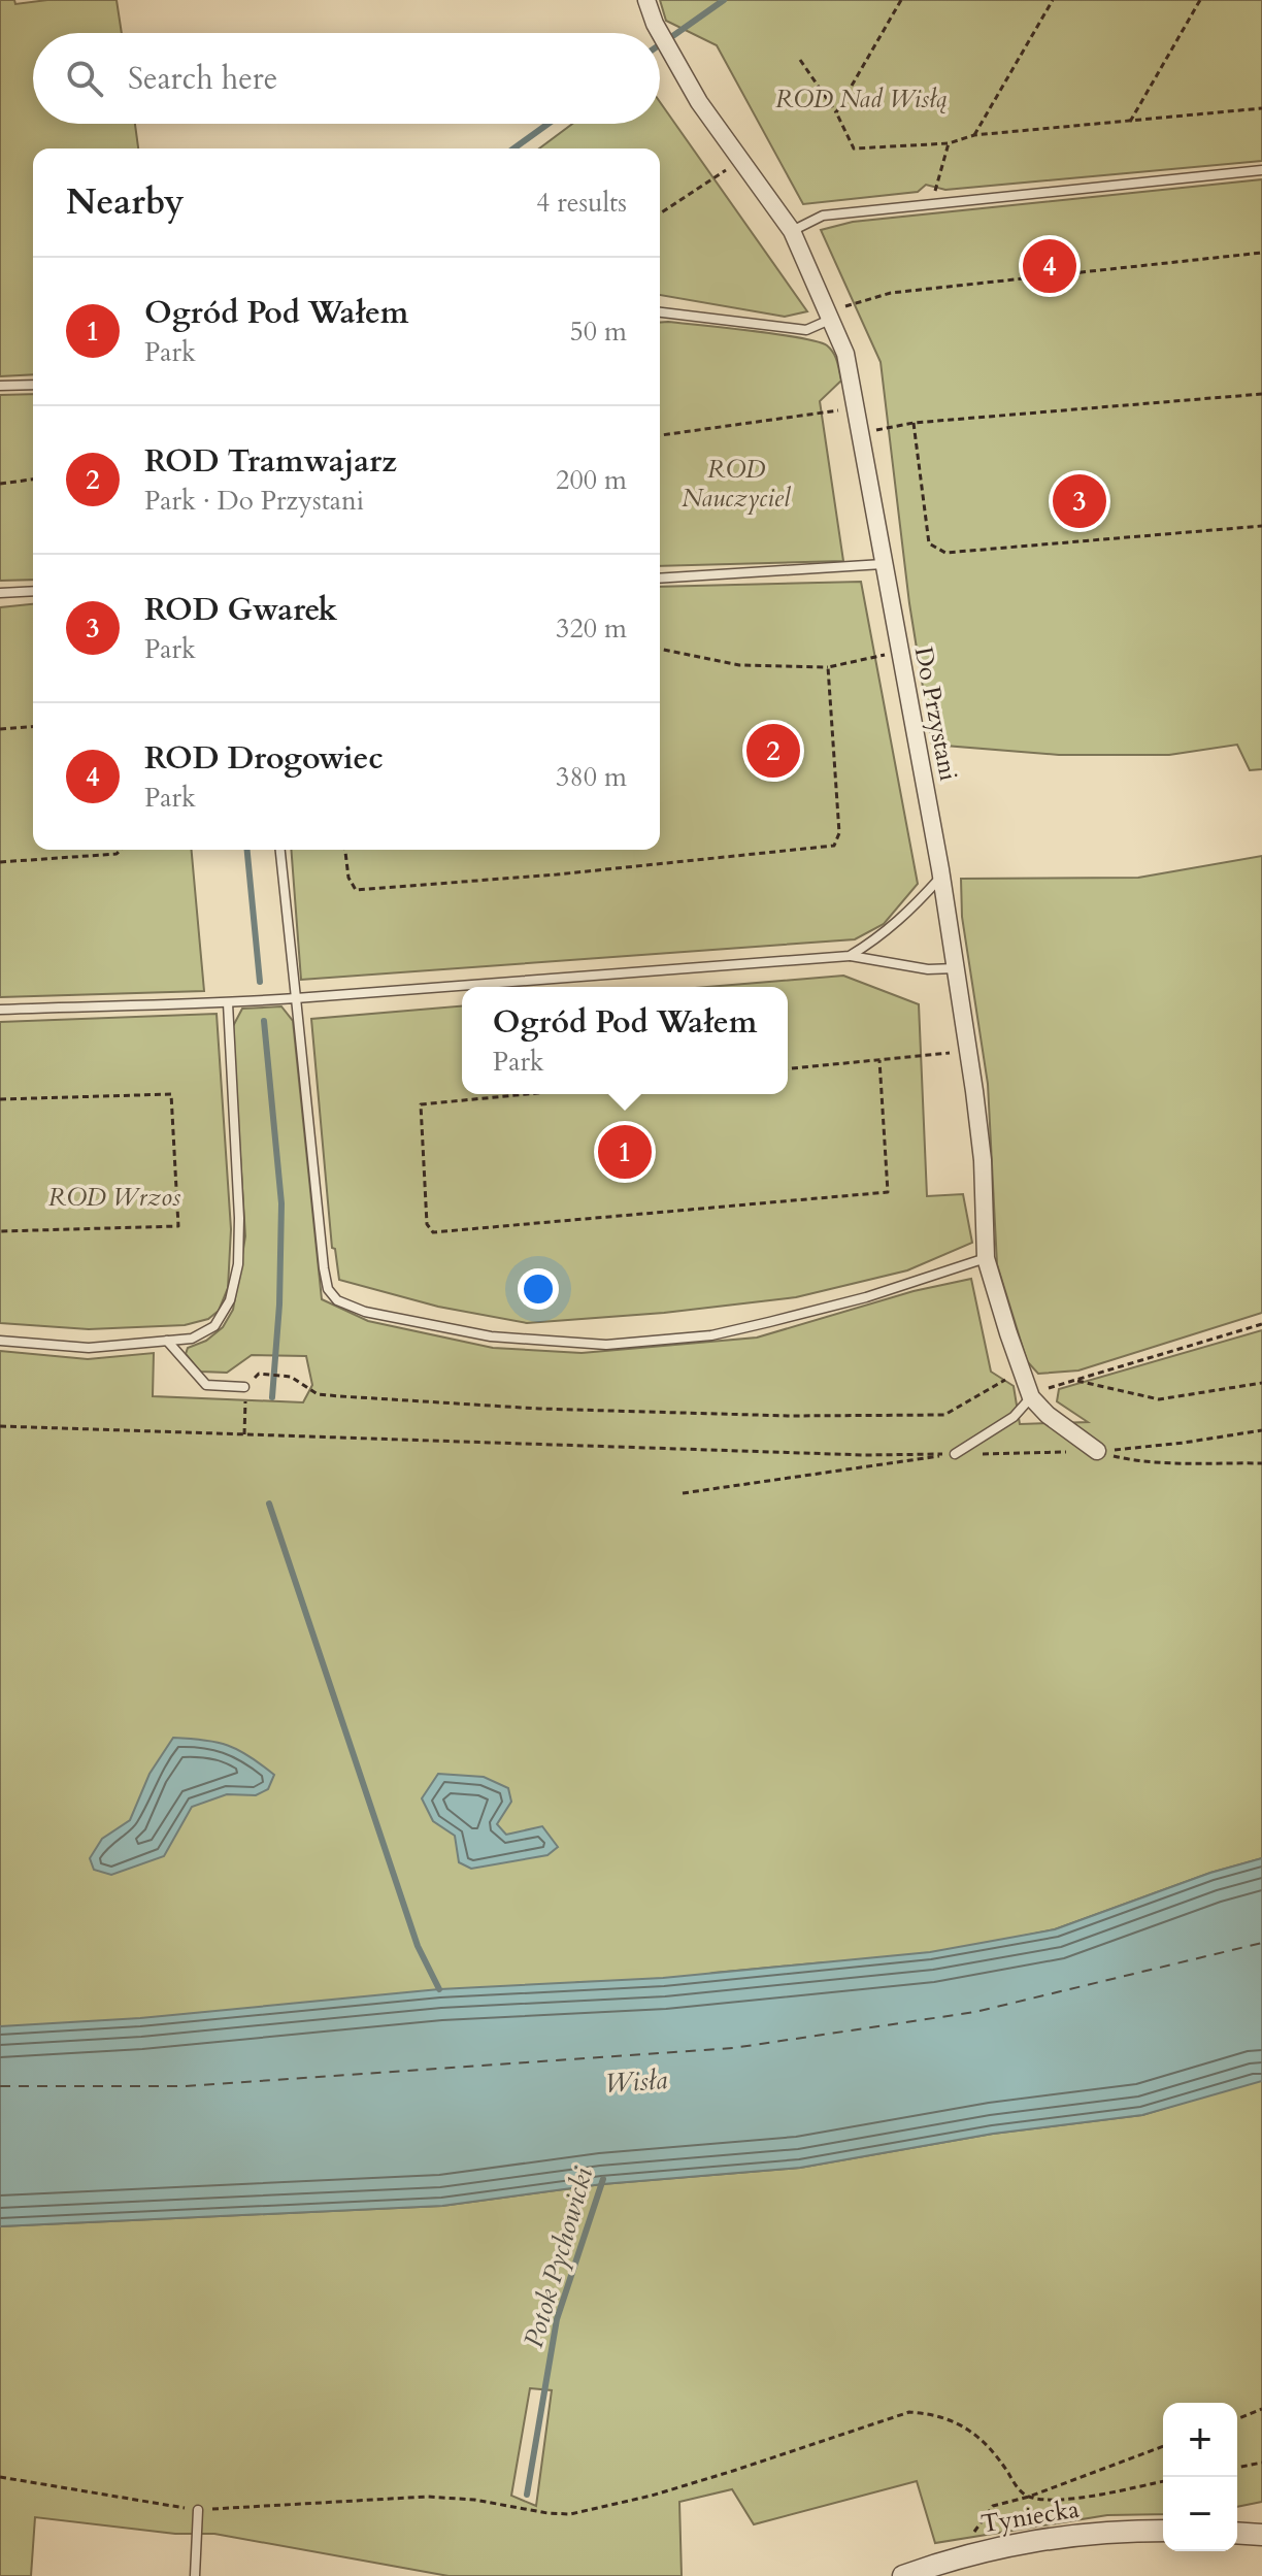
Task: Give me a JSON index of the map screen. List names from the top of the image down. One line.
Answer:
{"streets":{"street":["Do Przystani","Tyniecka"]},"water":["Wisła","Potok Pychowicki"],"parks":["ROD Nad Wisłą","ROD Nauczyciel","ROD Wrzos"],"page":{"search":"Search here","heading":["Nearby","4 results"],"pins":["4","3","2","1"],"list":[{"mark":"1","name":"Ogród Pod Wałem","note":"Park","value":"50 m"},{"mark":"2","name":"ROD Tramwajarz","note":"Park · Do Przystani","value":"200 m"},{"mark":"3","name":"ROD Gwarek","note":"Park","value":"320 m"},{"mark":"4","name":"ROD Drogowiec","note":"Park","value":"380 m"}],"popup":["Ogród Pod Wałem","Park"],"map_buttons":["+","−"]}}
